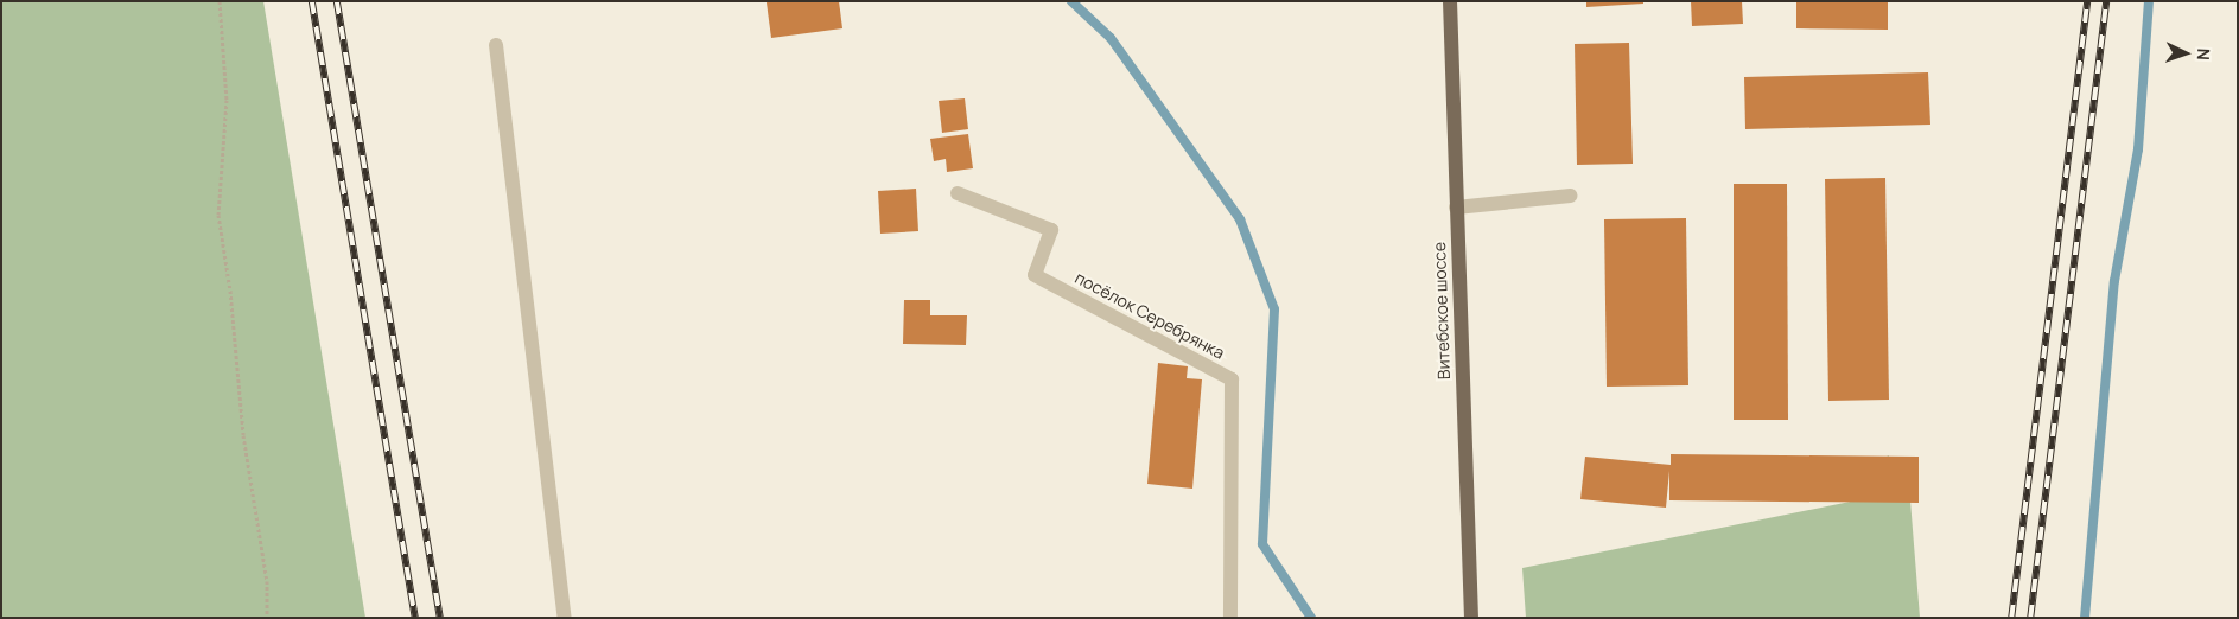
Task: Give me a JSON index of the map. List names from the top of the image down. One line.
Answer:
{"streets":{"main road":["Витебское шоссе"],"street":["посёлок Серебрянка"]},"north":"right"}
